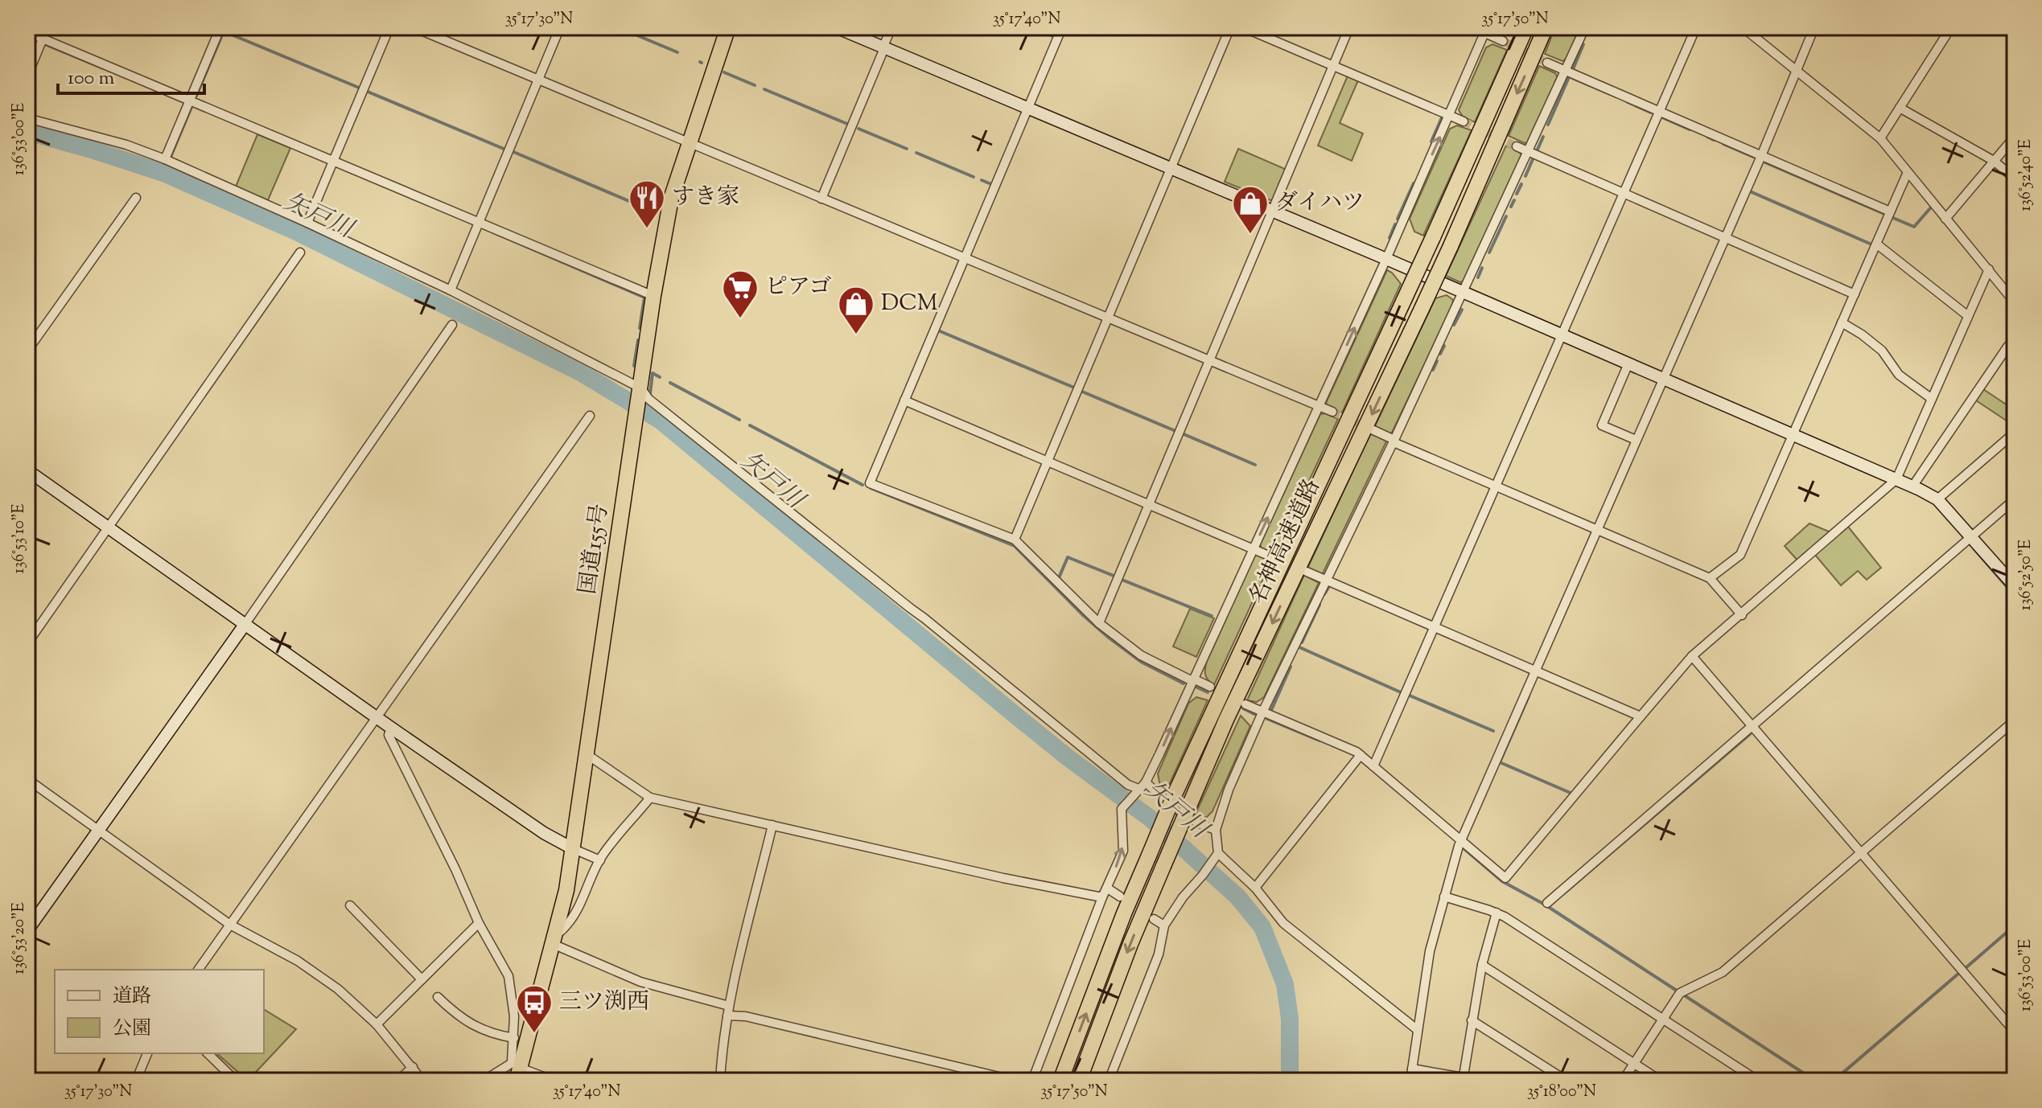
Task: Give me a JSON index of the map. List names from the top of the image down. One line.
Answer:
{"streets":{"highway":["名神高速道路","国道155号"]},"water":["矢戸川"],"places":{"restaurant":["すき家"],"shop":["ダイハツ","DCM"],"supermarket":["ピアゴ"],"bus stop":["三ツ渕西"]},"legend":["道路","公園"],"scale_bar":"100 m","coordinates":["35°17'30\"N","35°17'40\"N","35°17'50\"N","136°53'00\"E","136°52'40\"E","136°53'10\"E","136°52'50\"E","136°53'20\"E","35°18'00\"N"]}
